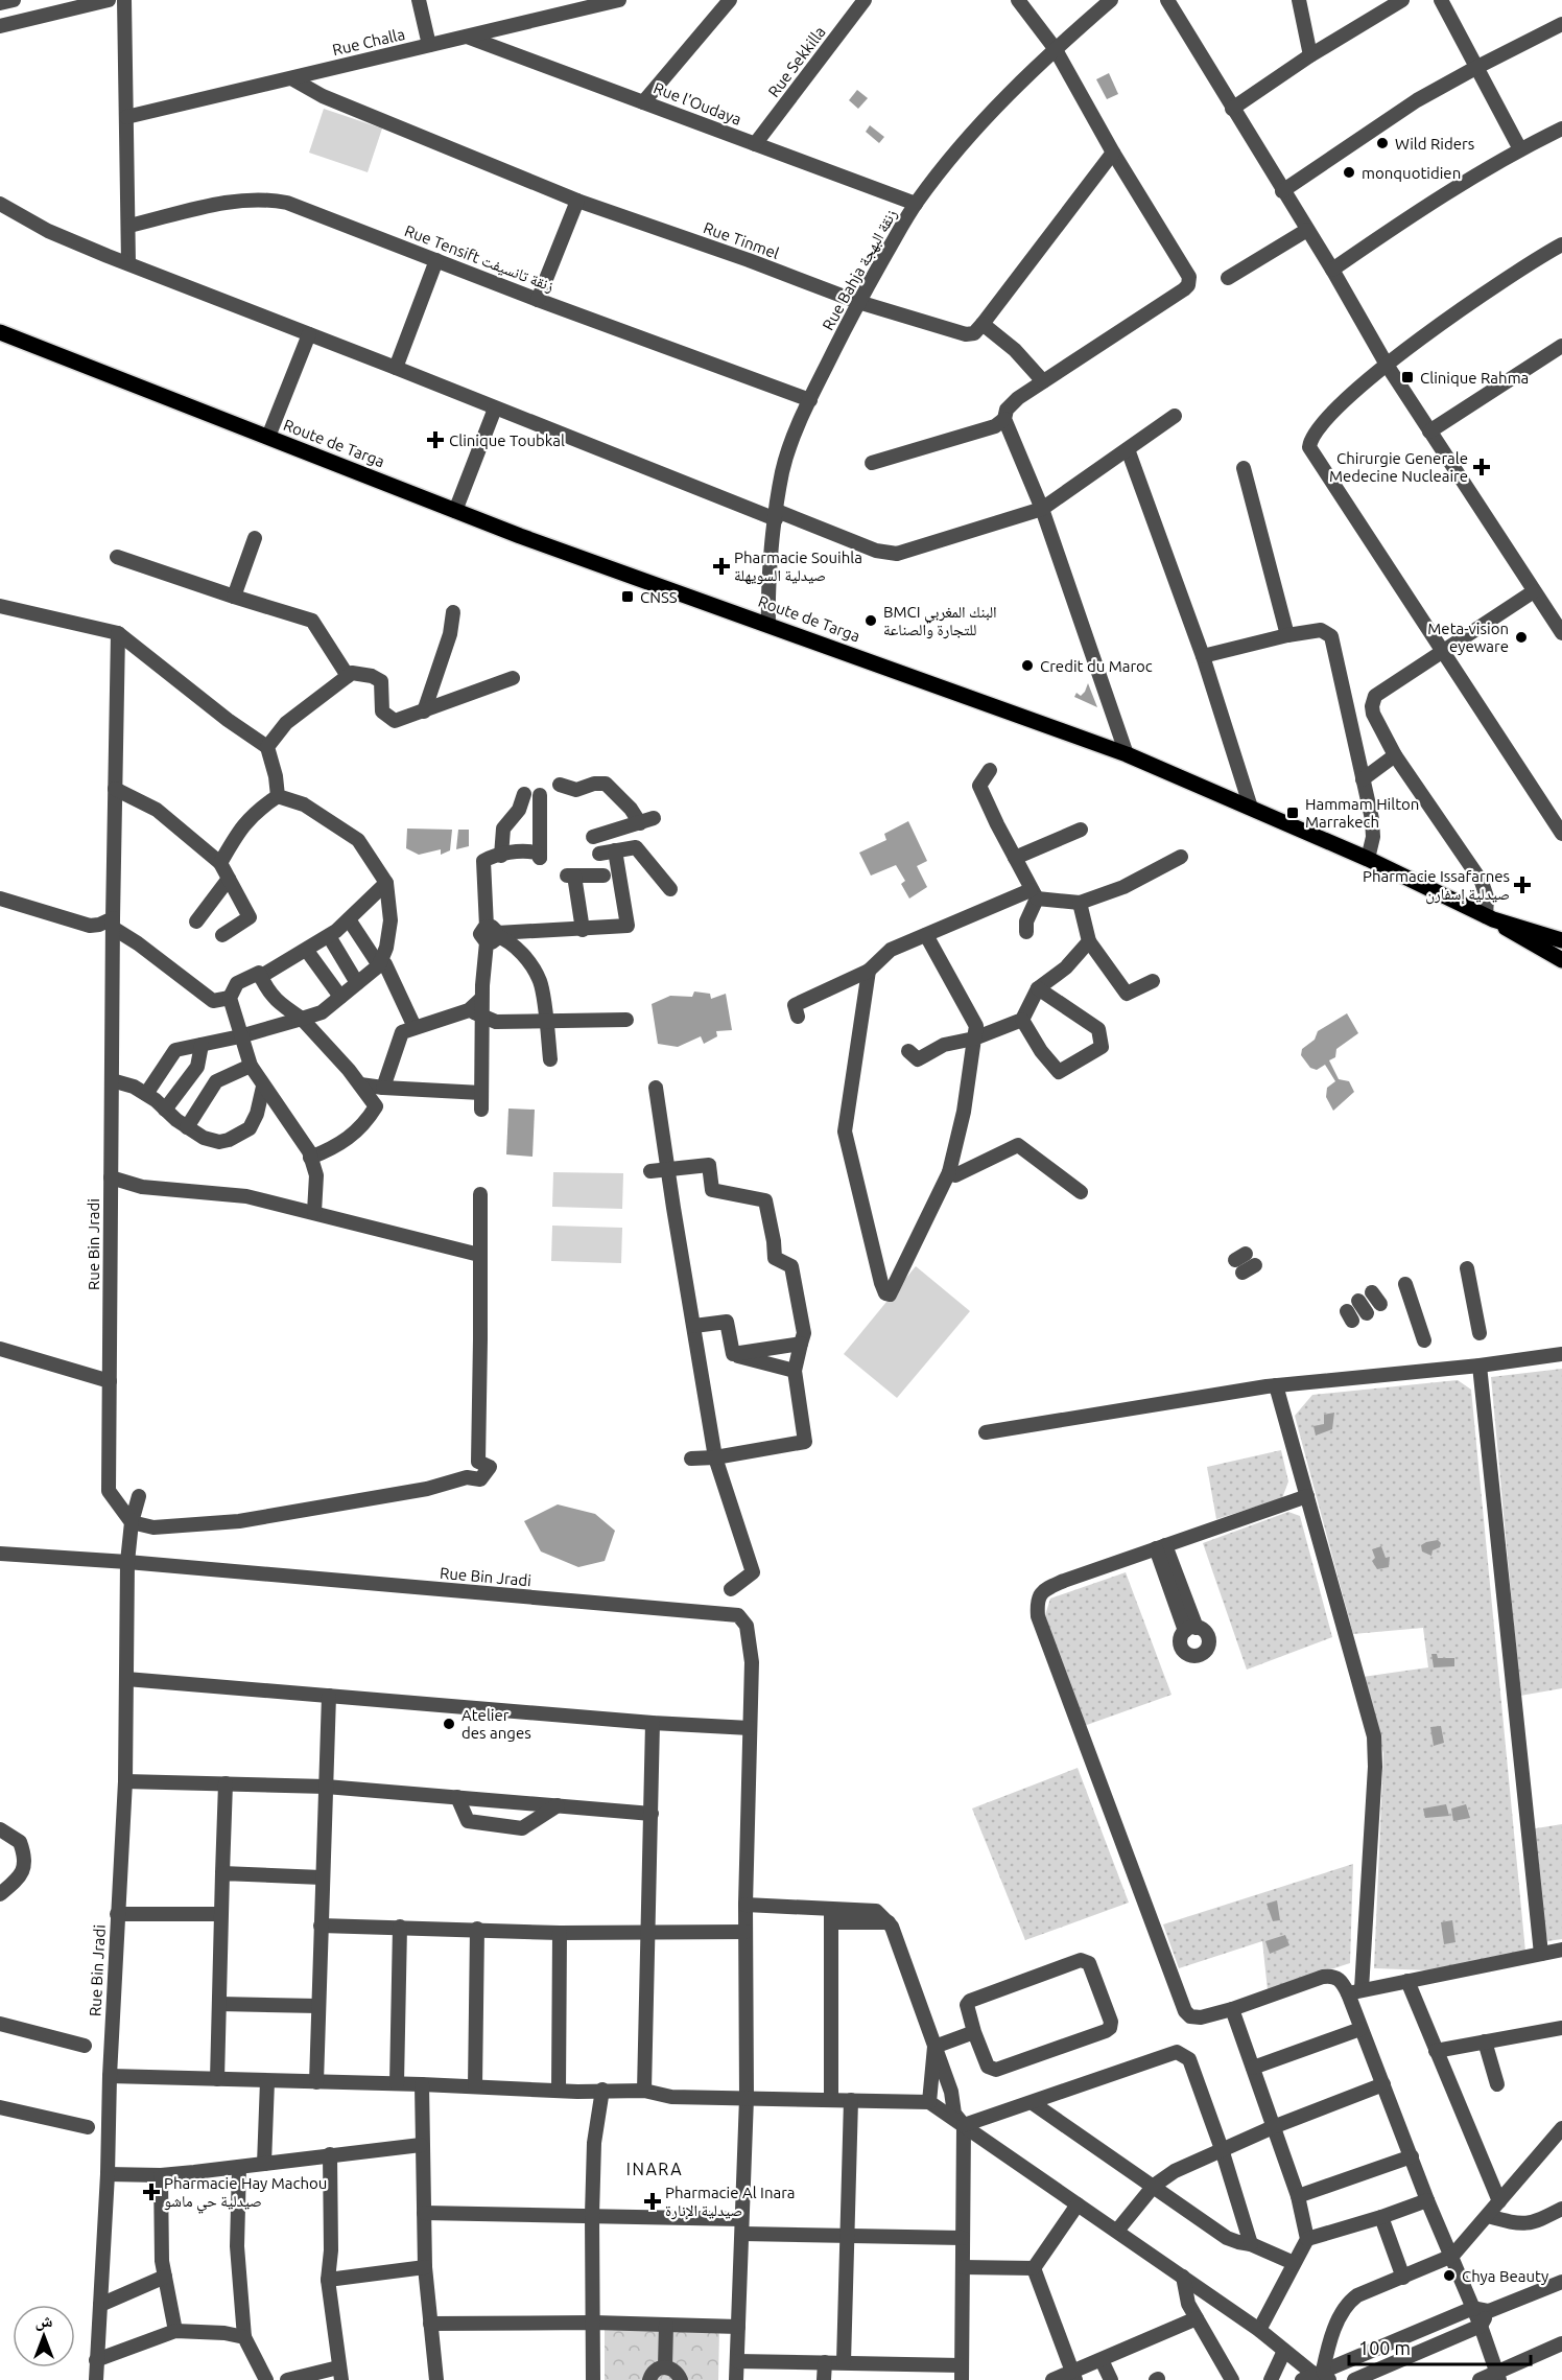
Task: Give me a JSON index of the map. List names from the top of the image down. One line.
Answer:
{"streets":{"main road":["Route de Targa"],"street":["Rue Challa","Rue Sekkilla","Rue l'Oudaya","Rue Tinmel","Rue Tensift زنقة تانسيفت","Rue Bahja زنقة البهجة","Rue Bin Jradi"]},"crossings":[["Rue Challa","Rue l'Oudaya"],["Rue Challa","Rue Tinmel"],["Rue Sekkilla","Rue l'Oudaya"],["Rue l'Oudaya","Rue Bahja زنقة البهجة"],["Rue Tinmel","Rue Bahja زنقة البهجة"],["Rue Tensift زنقة تانسيفت","Rue Bahja زنقة البهجة"],["Rue Bahja زنقة البهجة","Route de Targa"]],"districts":["INARA"],"places":{"other":["Wild Riders","monquotidien","BMCI البنك المغربي للتجارة والصناعة","Meta-vision eyeware","Credit du Maroc","Atelier des anges","Chya Beauty"],"transit":["Clinique Rahma","CNSS","Hammam Hilton Marrakech"],"health":["Clinique Toubkal","Chirurgie Generale Medecine Nucleaire","Pharmacie Souihla صيدلية السويهلة","Pharmacie Issafarnes صيدلية إسفارن","Pharmacie Hay Machou صيدلية حي ماشو","Pharmacie Al Inara صيدلية الإنارة"]},"scale_bar":"100 m","north":"top"}
